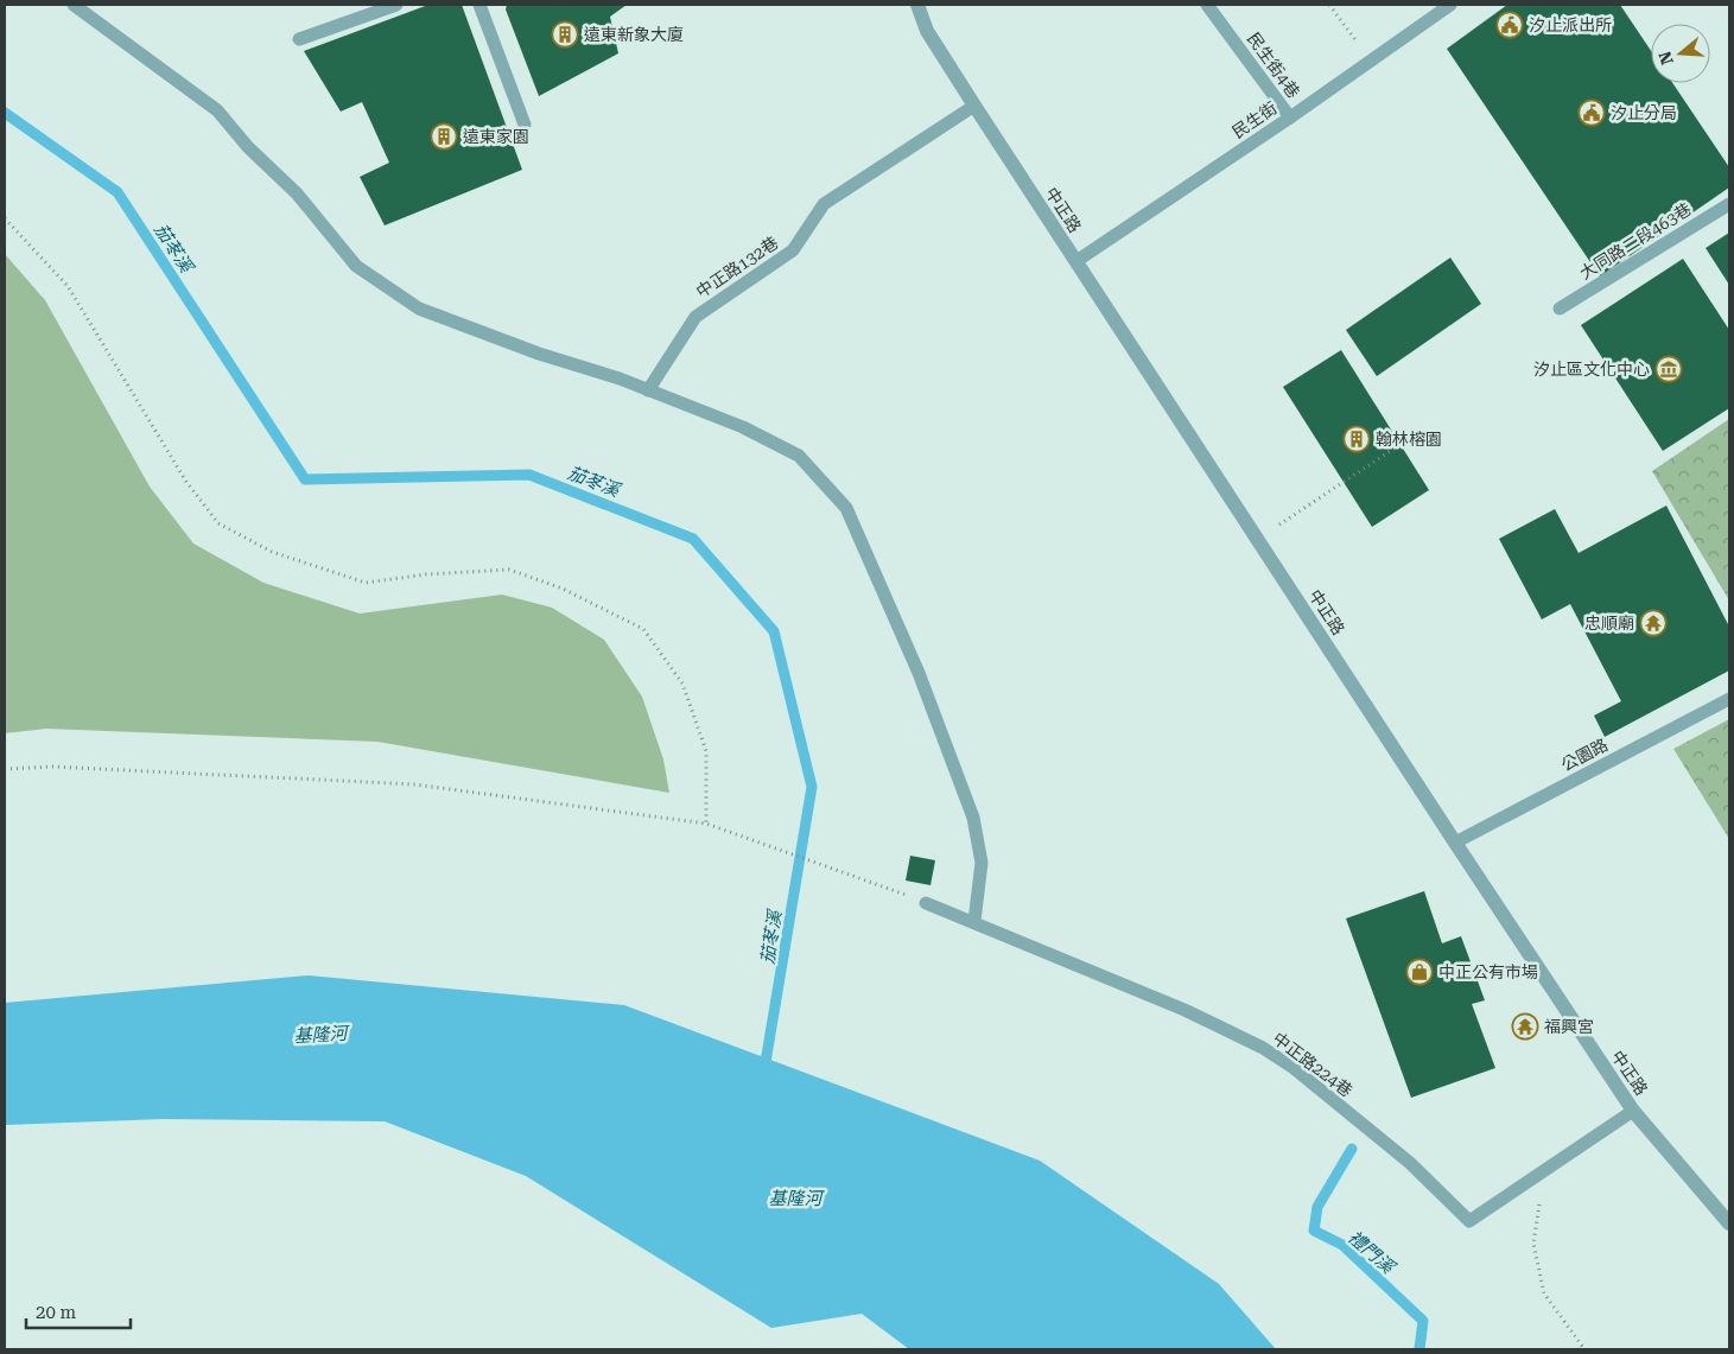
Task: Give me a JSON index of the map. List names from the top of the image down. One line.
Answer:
{"streets":{"street":["中正路"],"lane":["民生街4巷","民生街","大同路二段463巷","中正路132巷","公園路","中正路224巷"]},"crossings":[["民生街4巷","民生街"],["民生街","中正路"],["中正路","中正路132巷"],["中正路","公園路"],["中正路","中正路224巷"]],"water":["茄苳溪","基隆河","禮門溪"],"places":{"public building":["汐止派出所","汐止分局"],"building":["遠東新象大廈","遠東家園","翰林榕園"],"museum":["汐止區文化中心"],"temple":["忠順廟","福興宮"],"shop":["中正公有市場"]},"scale_bar":"20 m","north":"left"}
